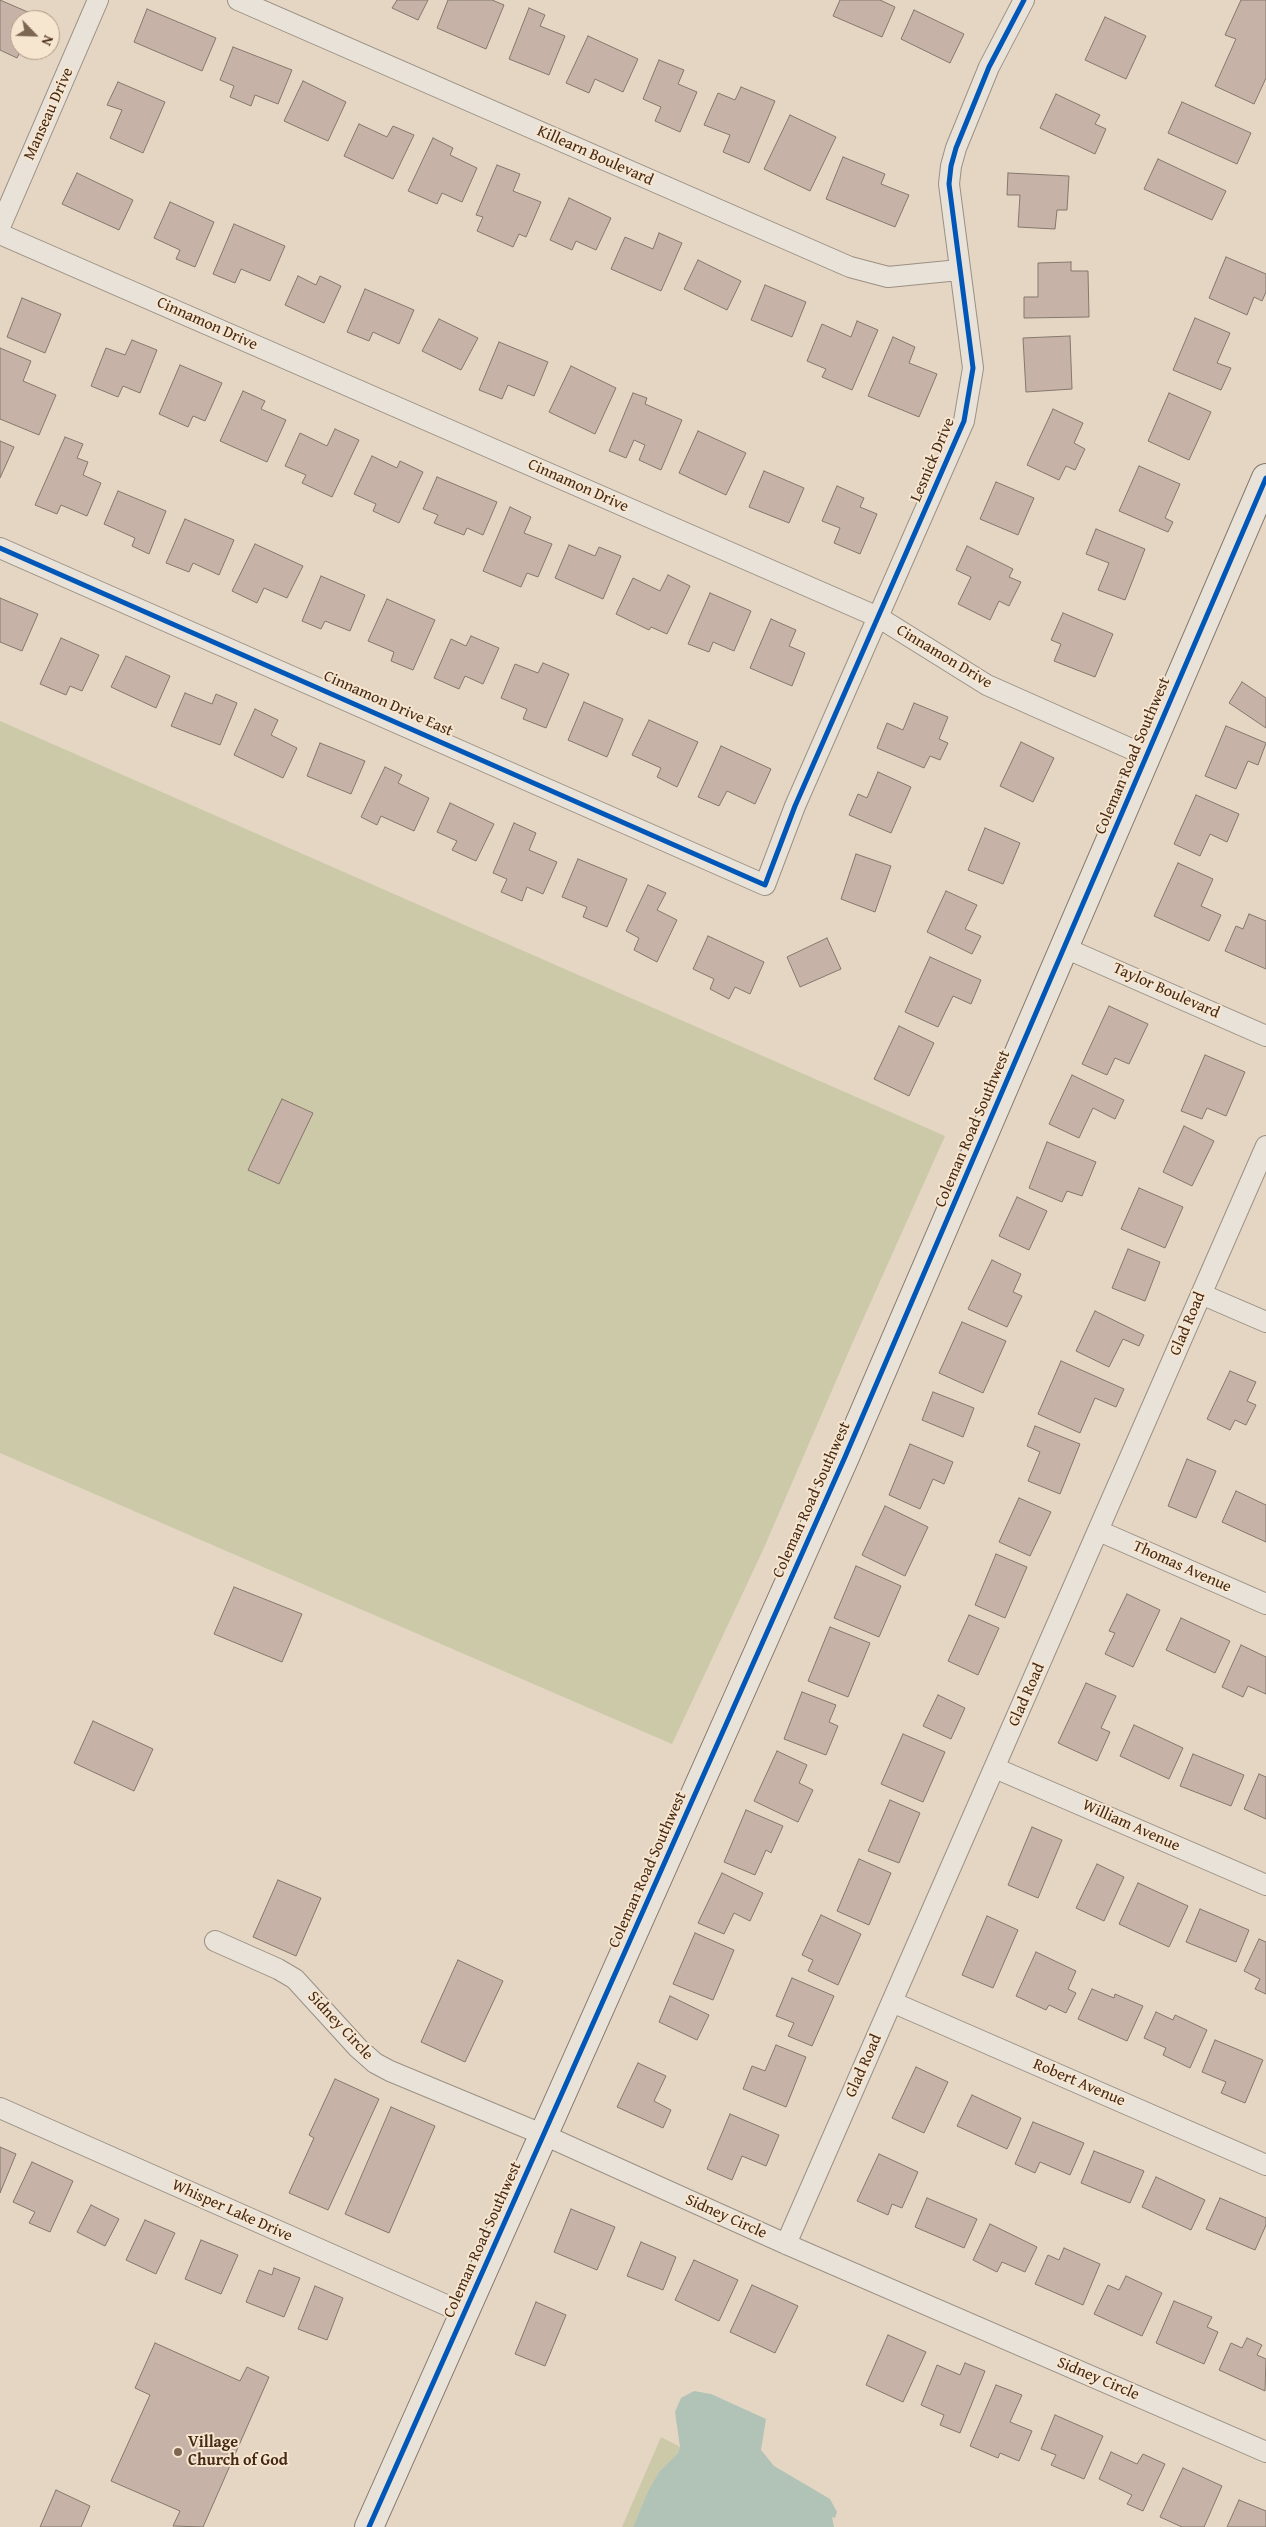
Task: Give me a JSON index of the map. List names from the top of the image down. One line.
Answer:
{"streets":{"street":["Manseau Drive","Killearn Boulevard","Cinnamon Drive","Lesnick Drive","Cinnamon Drive East","Coleman Road Southwest","Taylor Boulevard","Glad Road","Thomas Avenue","William Avenue","Sidney Circle","Robert Avenue","Whisper Lake Drive"]},"crossings":[["Killearn Boulevard","Lesnick Drive"],["Cinnamon Drive","Lesnick Drive"],["Cinnamon Drive","Coleman Road Southwest"],["Lesnick Drive","Cinnamon Drive East"],["Coleman Road Southwest","Taylor Boulevard"],["Coleman Road Southwest","Sidney Circle"],["Coleman Road Southwest","Whisper Lake Drive"],["Glad Road","Thomas Avenue"],["Glad Road","William Avenue"],["Glad Road","Sidney Circle"],["Glad Road","Robert Avenue"]],"places":["Village Church of God"],"north":"bottom right"}
